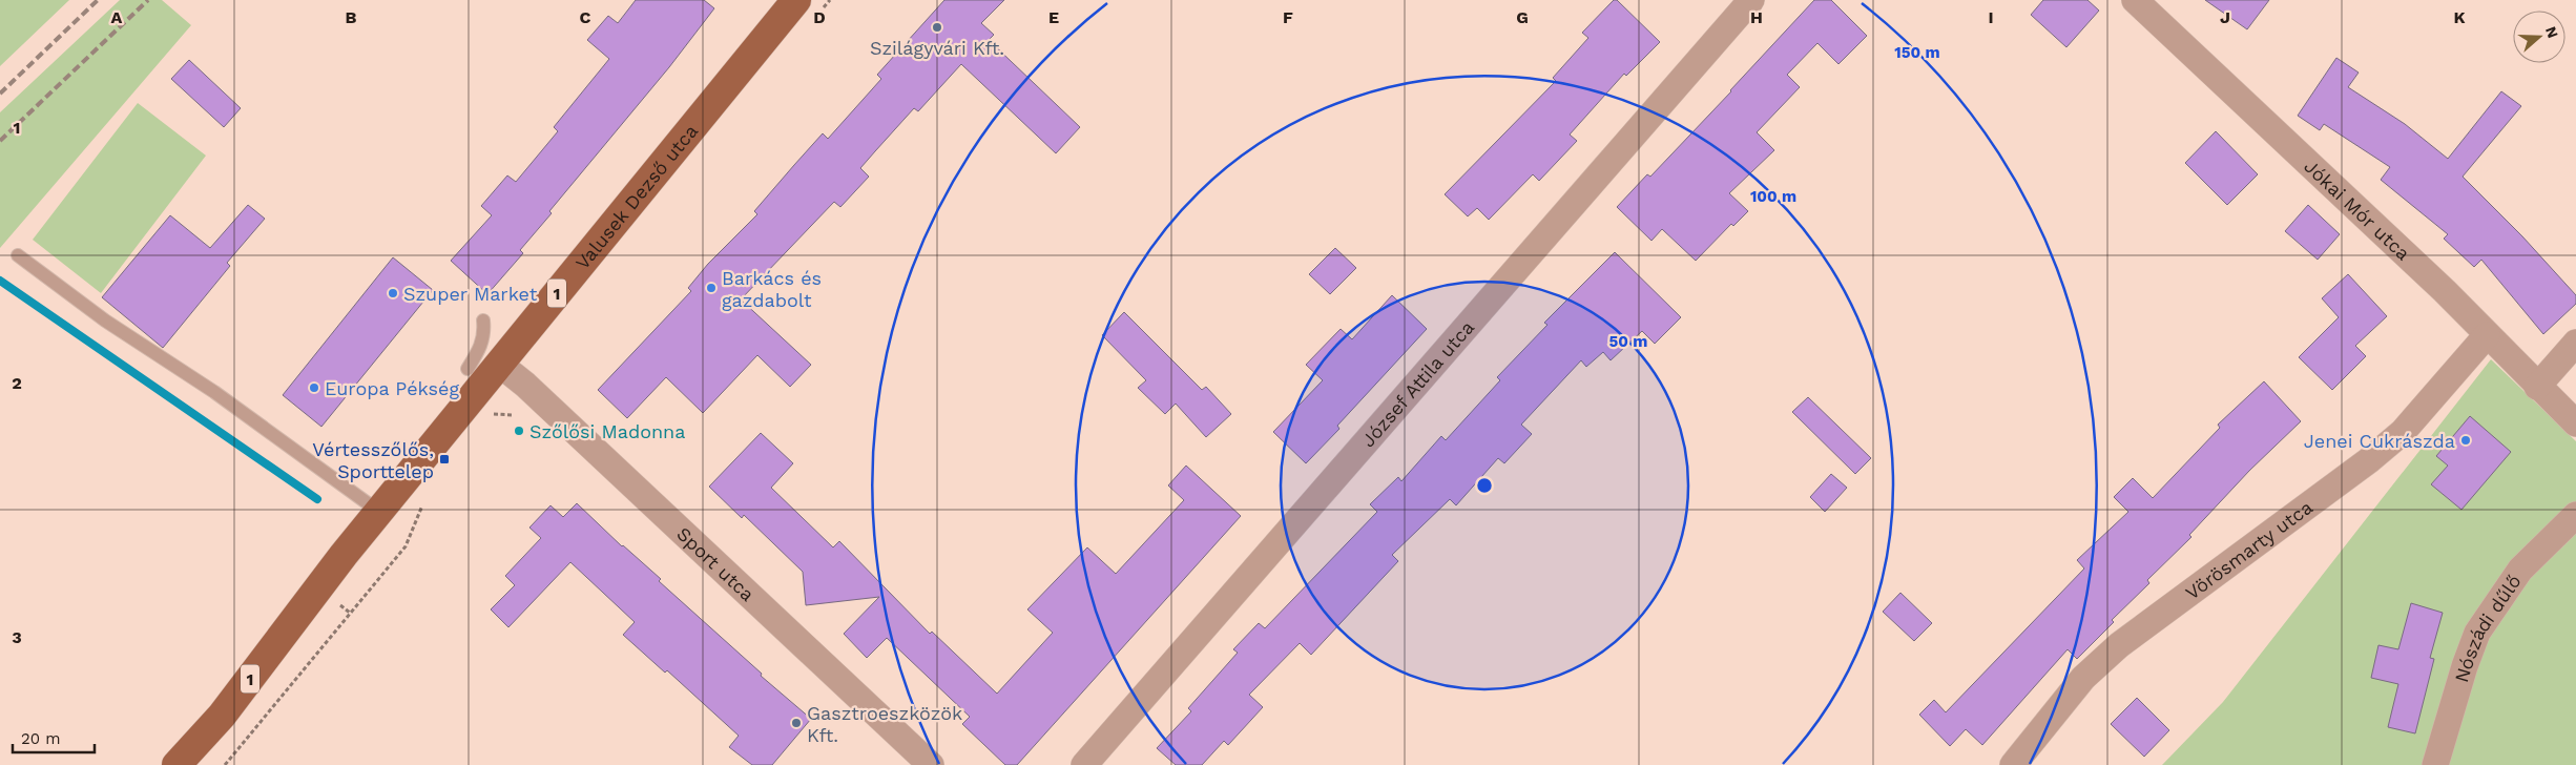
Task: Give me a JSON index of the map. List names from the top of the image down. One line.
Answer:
{"streets":{"main road":["Valusek Dezső utca","1"],"street":["Jókai Mór utca","József Attila utca","Vörösmarty utca","Sport utca","Nószádi dűlő"]},"crossings":[["Valusek Dezső utca","Sport utca"],["Jókai Mór utca","Vörösmarty utca"]],"places":{"other":["Szilágyvári Kft.","Barkács és gazdabolt","Szuper Market","Europa Pékség","Szőlősi Madonna","Jenei Cukrászda","Gasztroeszközök Kft."],"transit":["Vértesszőlős, Sporttelep"]},"scale_bar":"20 m","north":"right","grid":{"columns":["A","B","C","D","E","F","G","H","I","J","K"],"rows":["1","2","3"]},"rings":["150 m","100 m","50 m"]}
